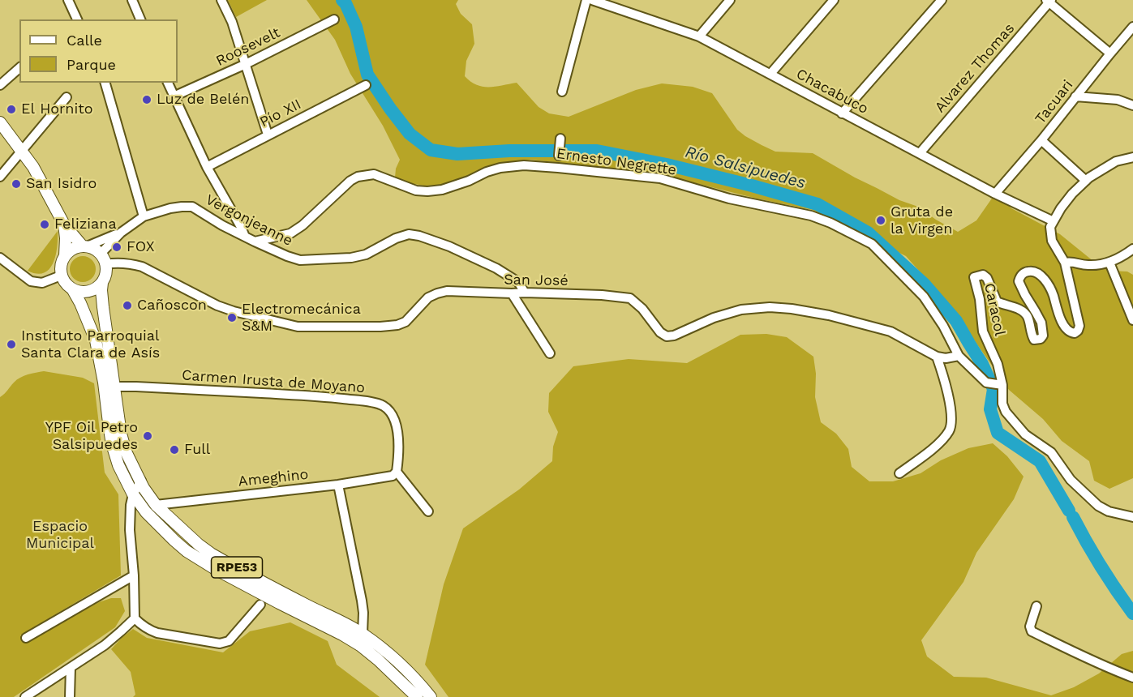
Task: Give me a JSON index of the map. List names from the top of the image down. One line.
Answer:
{"streets":{"main road":["RPE53"],"street":["Roosevelt","Alvarez Thomas","Chacabuco","Tacuari","Pío XII","Ernesto Negrette","Vergonjeanne","San José","Caracol","Carmen Irusta de Moyano","Ameghino"]},"crossings":[["Alvarez Thomas","Chacabuco"],["Chacabuco","Tacuari"],["Chacabuco","Caracol"],["Ernesto Negrette","Vergonjeanne"],["Ernesto Negrette","Caracol"],["Vergonjeanne","San José"],["Vergonjeanne","RPE53"],["San José","RPE53"],["Carmen Irusta de Moyano","Ameghino"],["Carmen Irusta de Moyano","RPE53"],["Ameghino","RPE53"]],"water":["Río Salsipuedes"],"parks":["Espacio Municipal"],"places":["Luz de Belén","El Hornito","San Isidro","Gruta de la Virgen","Feliziana","FOX","Cañoscon","Electromecánica S&M","Instituto Parroquial Santa Clara de Asís","YPF Oil Petro Salsipuedes","Full"],"legend":["Calle","Parque"]}
